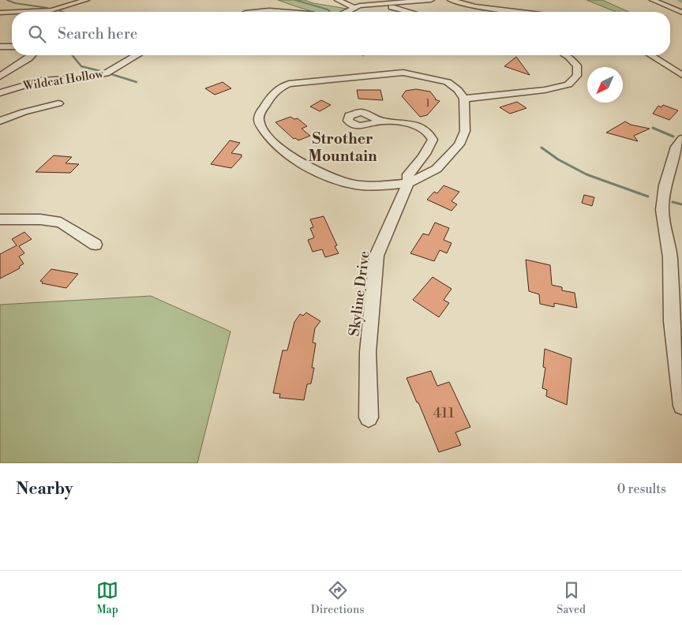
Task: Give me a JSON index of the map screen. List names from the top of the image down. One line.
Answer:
{"streets":{"street":["Wildcat Hollow","Skyline Drive"]},"districts":["Strother Mountain"],"house_numbers":["1","411"],"north":"bottom left","page":{"search":"Search here","heading":["Nearby","0 results"],"nav":["Map","Directions","Saved"]}}
